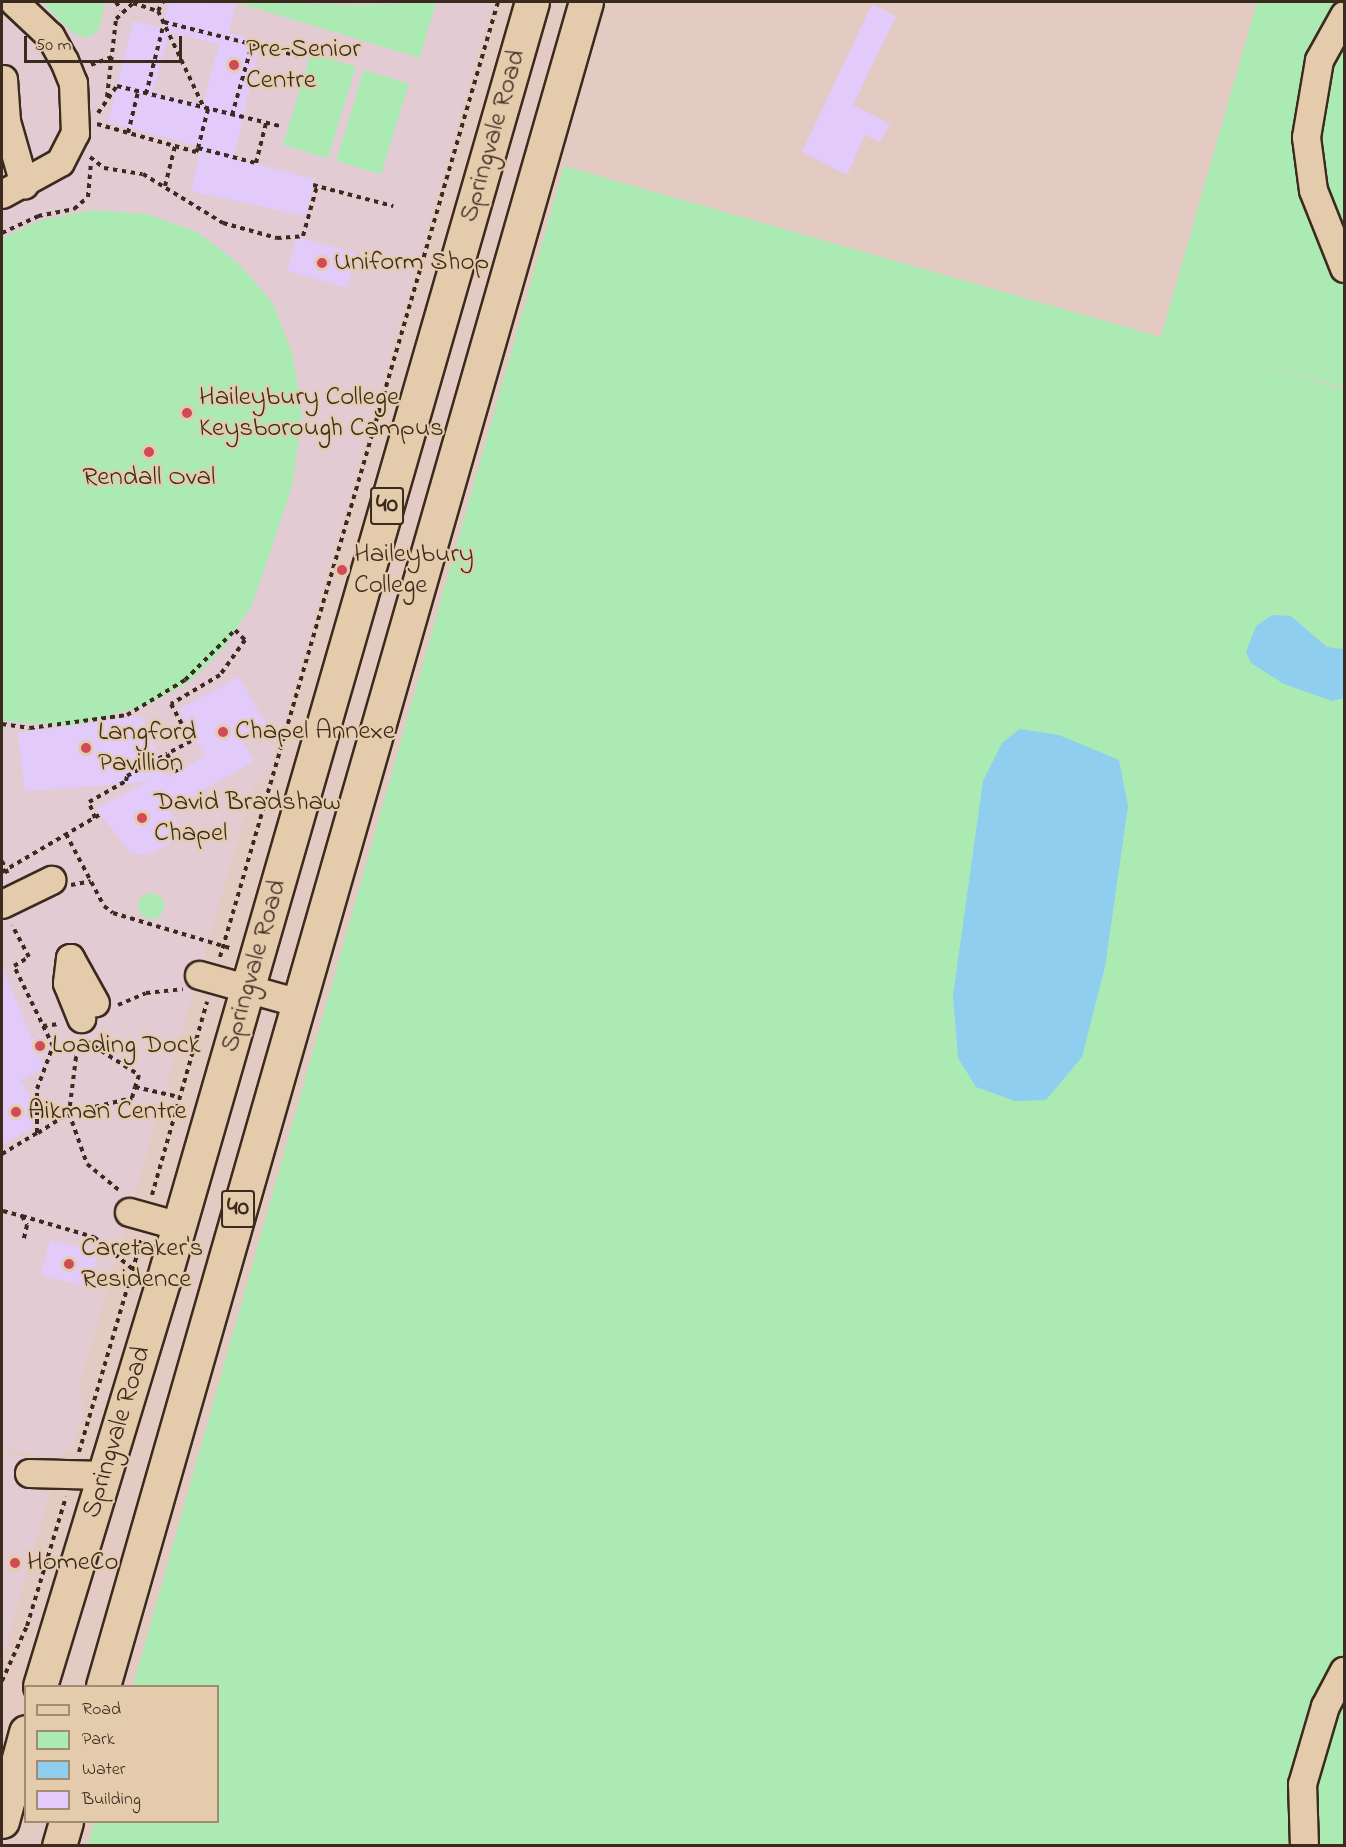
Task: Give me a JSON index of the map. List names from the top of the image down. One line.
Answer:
{"streets":{"highway":["Springvale Road","40"]},"places":["Pre-Senior Centre","Uniform Shop","Haileybury College Keysborough Campus","Rendall Oval","Haileybury College","Chapel Annexe","Langford Pavillion","David Bradshaw Chapel","Loading Dock","Aikman Centre","Caretaker's Residence","HomeCo"],"legend":["Road","Park","Water","Building"],"scale_bar":"50 m"}
